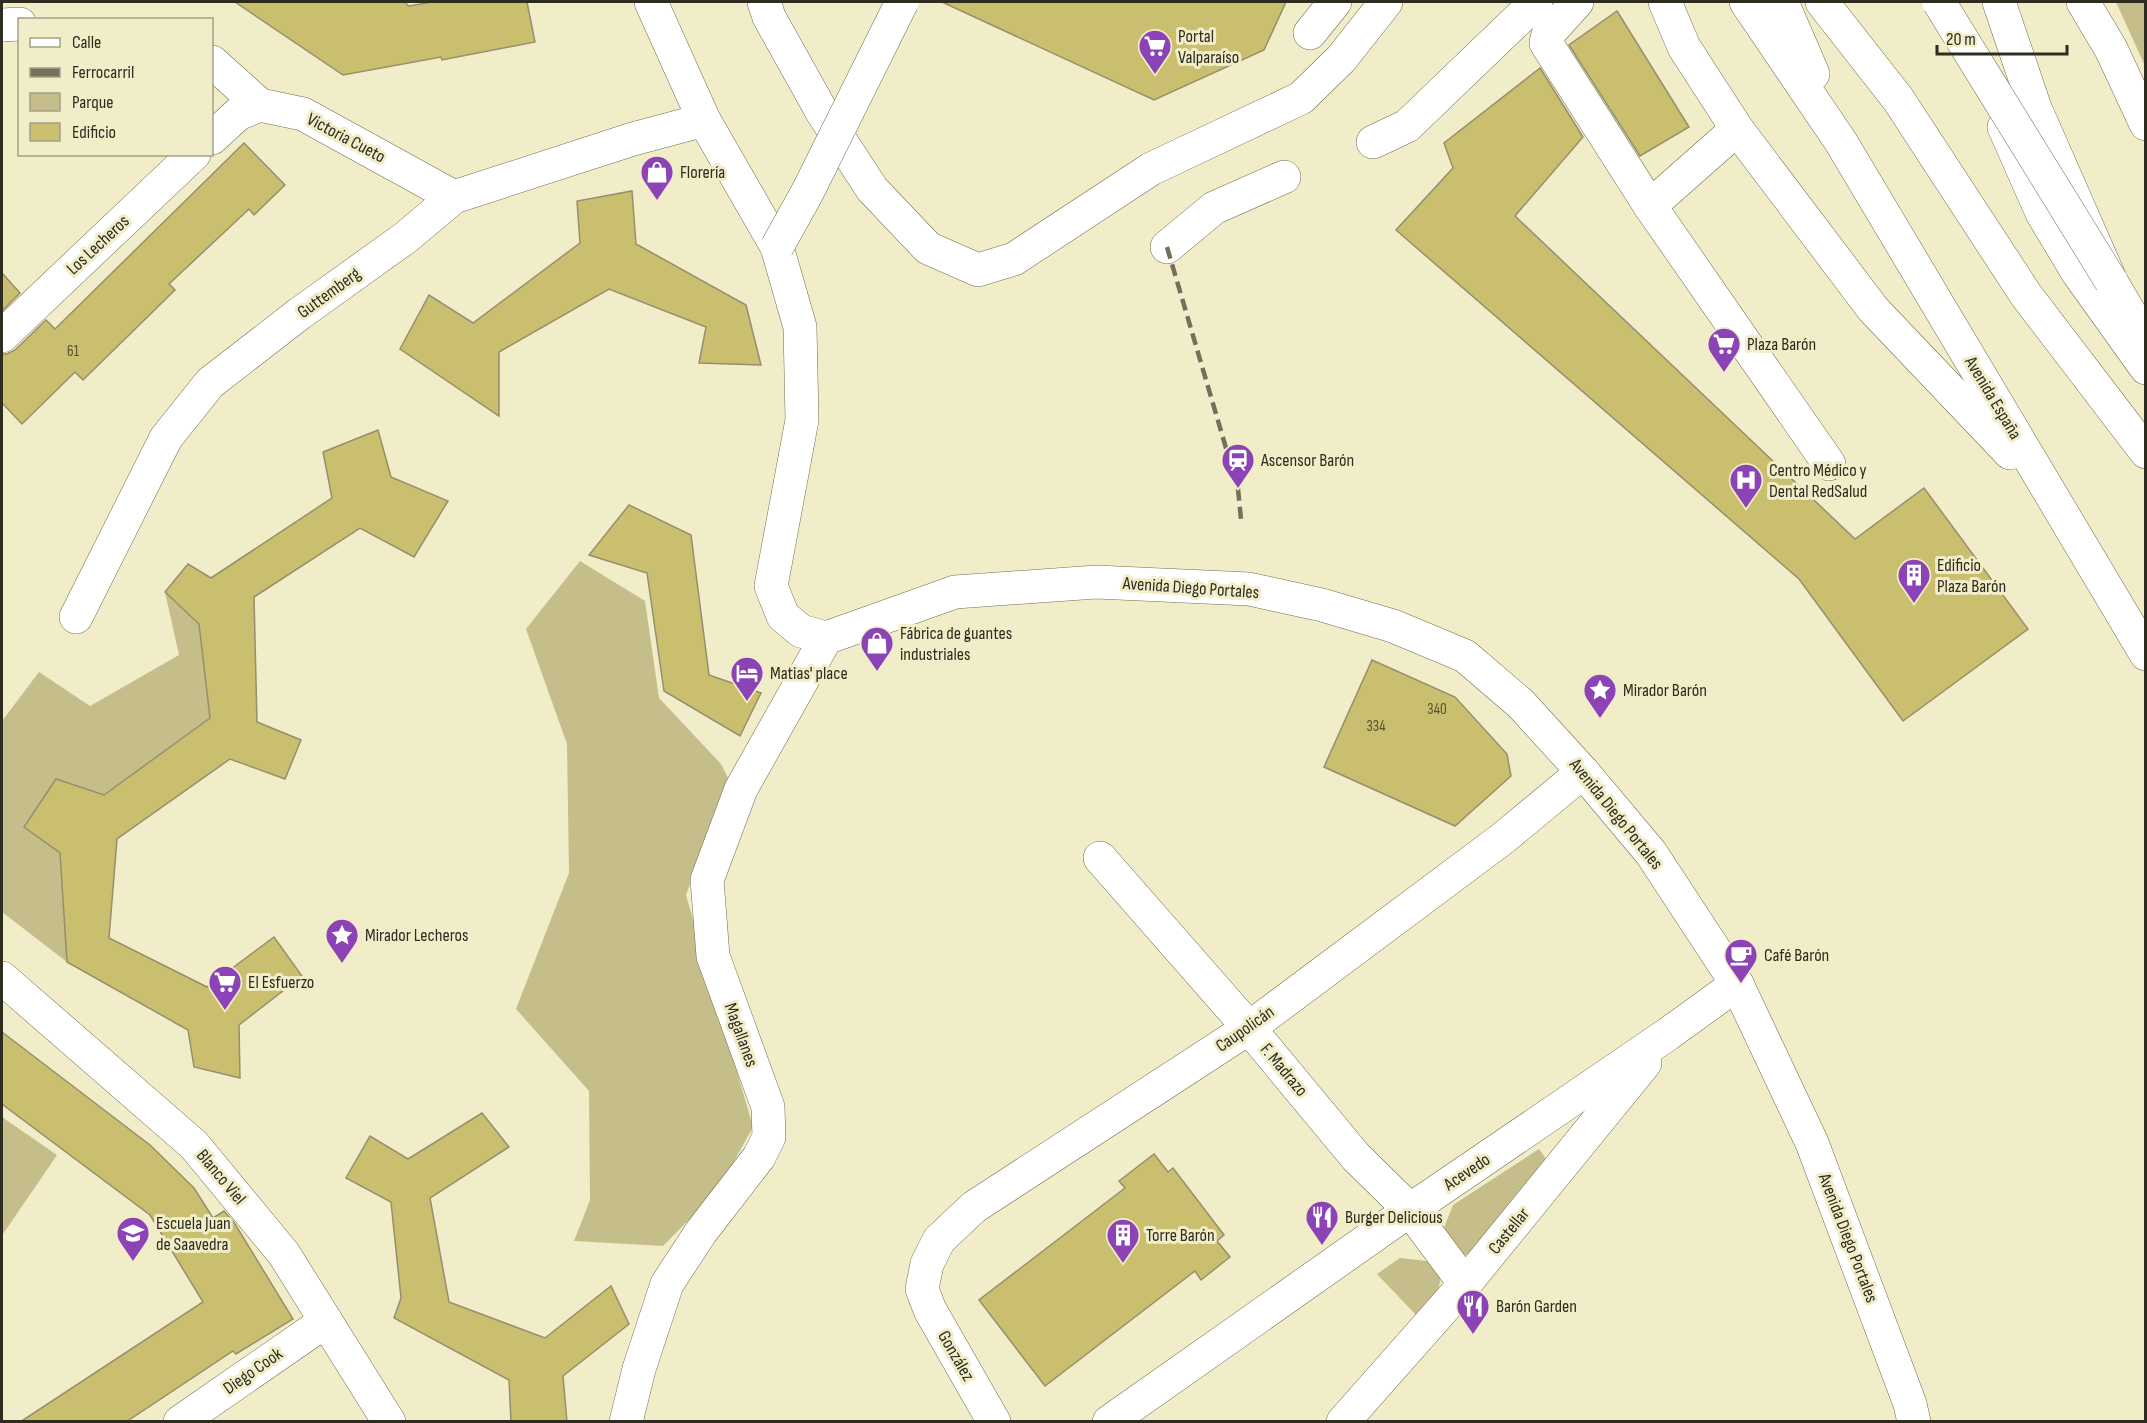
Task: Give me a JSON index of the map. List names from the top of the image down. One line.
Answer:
{"streets":{"street":["Victoria Cueto","Los Lecheros","Guttemberg","Avenida España","Avenida Diego Portales","Caupolicán","Magallanes","F. Madrazo","Acevedo","Blanco Viel","Castellar","González","Diego Cook"]},"crossings":[["Victoria Cueto","Guttemberg"],["Avenida Diego Portales","Caupolicán"],["Avenida Diego Portales","Magallanes"],["Avenida Diego Portales","Acevedo"],["Caupolicán","F. Madrazo"],["Caupolicán","González"],["F. Madrazo","Acevedo"],["F. Madrazo","Castellar"],["Acevedo","Castellar"],["Blanco Viel","Diego Cook"]],"places":{"supermarket":["Portal Valparaíso","Plaza Barón","El Esfuerzo"],"shop":["Florería","Fábrica de guantes industriales"],"station":["Ascensor Barón"],"hospital":["Centro Médico y Dental RedSalud"],"building":["Edificio Plaza Barón","Torre Barón"],"hotel":["Matias' place"],"place":["Mirador Barón","Mirador Lecheros"],"cafe":["Café Barón"],"restaurant":["Burger Delicious","Barón Garden"],"school or university":["Escuela Juan de Saavedra"]},"house_numbers":["61","340","334"],"legend":["Calle","Ferrocarril","Parque","Edificio"],"scale_bar":"20 m"}
